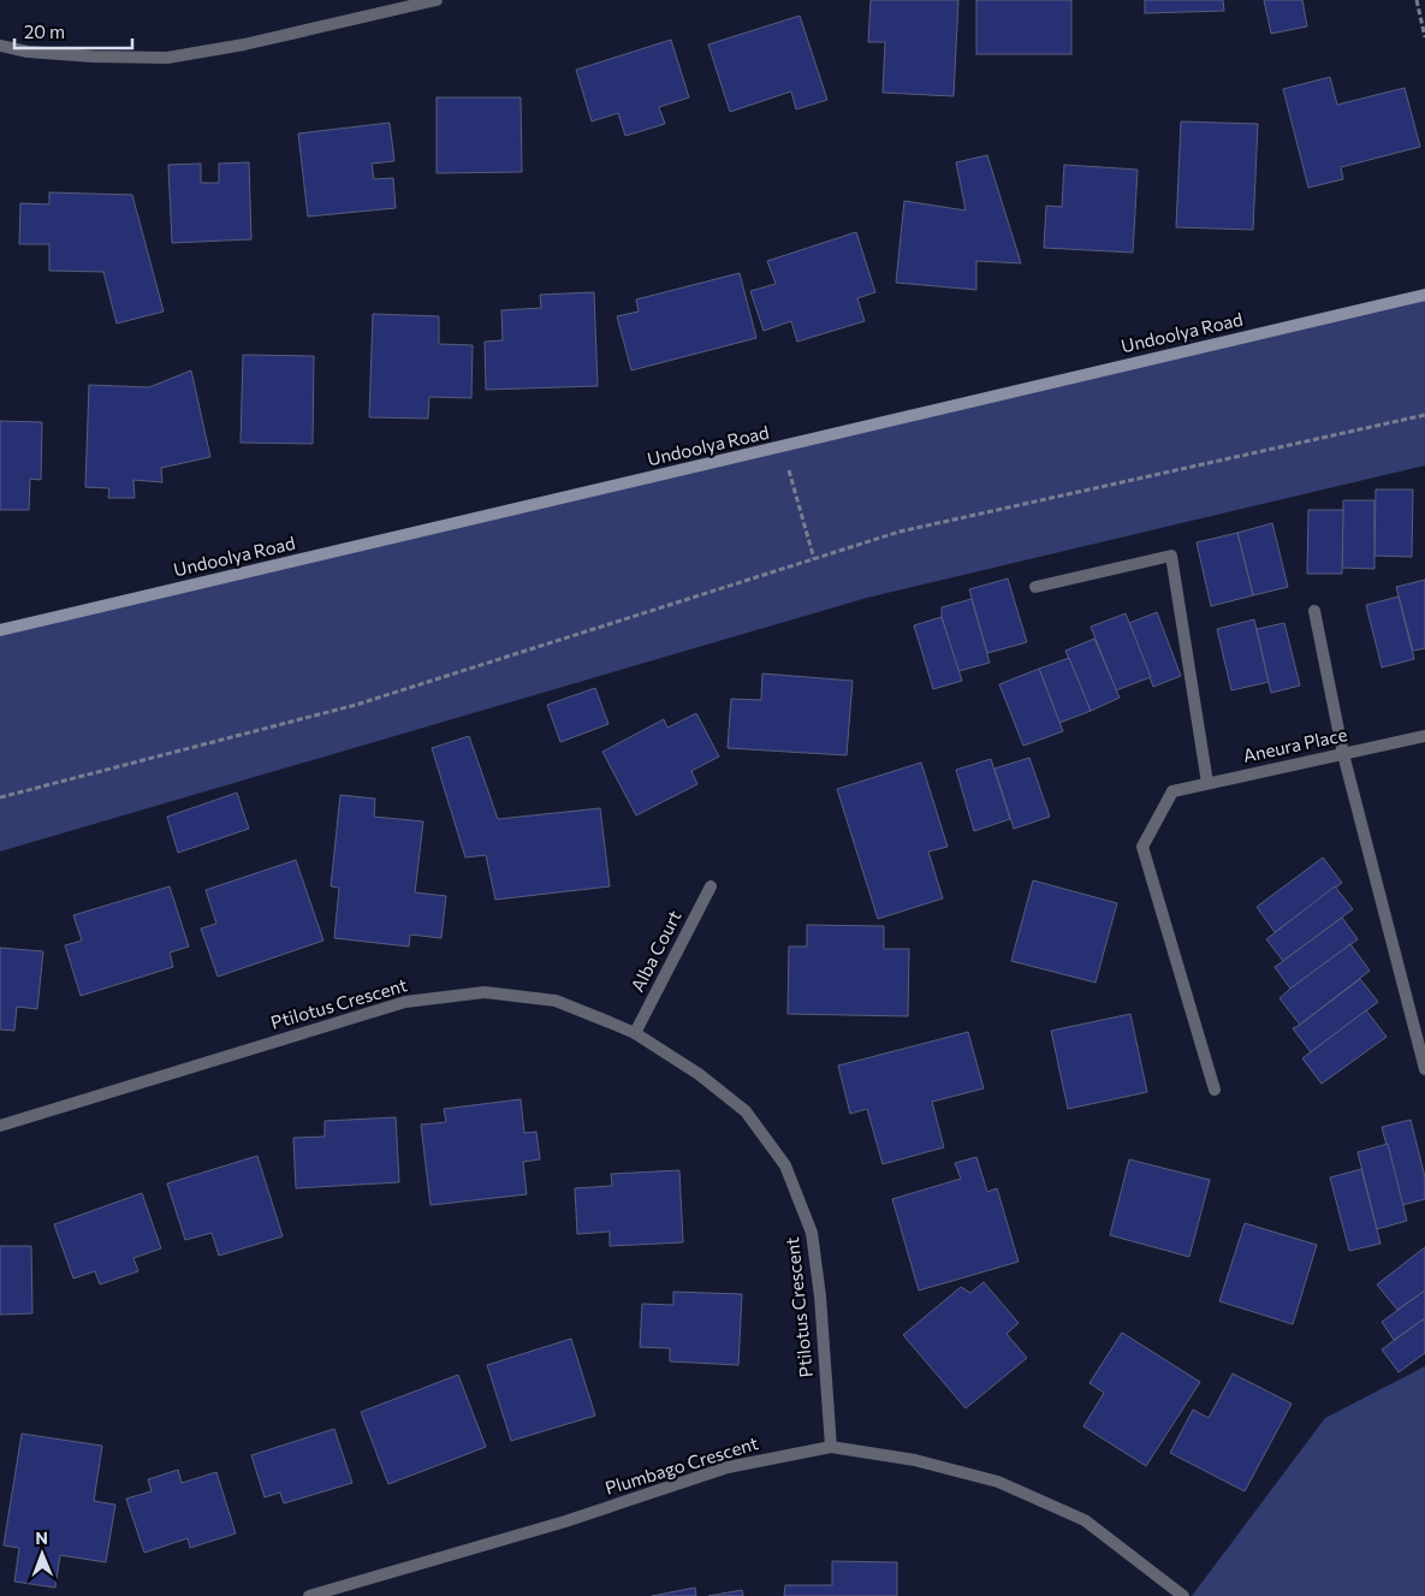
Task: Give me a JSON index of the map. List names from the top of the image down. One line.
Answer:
{"streets":{"main road":["Undoolya Road"],"street":["Aneura Place","Alba Court","Ptilotus Crescent","Plumbago Crescent"]},"crossings":[["Alba Court","Ptilotus Crescent"],["Ptilotus Crescent","Plumbago Crescent"]],"scale_bar":"20 m","north":"top"}
